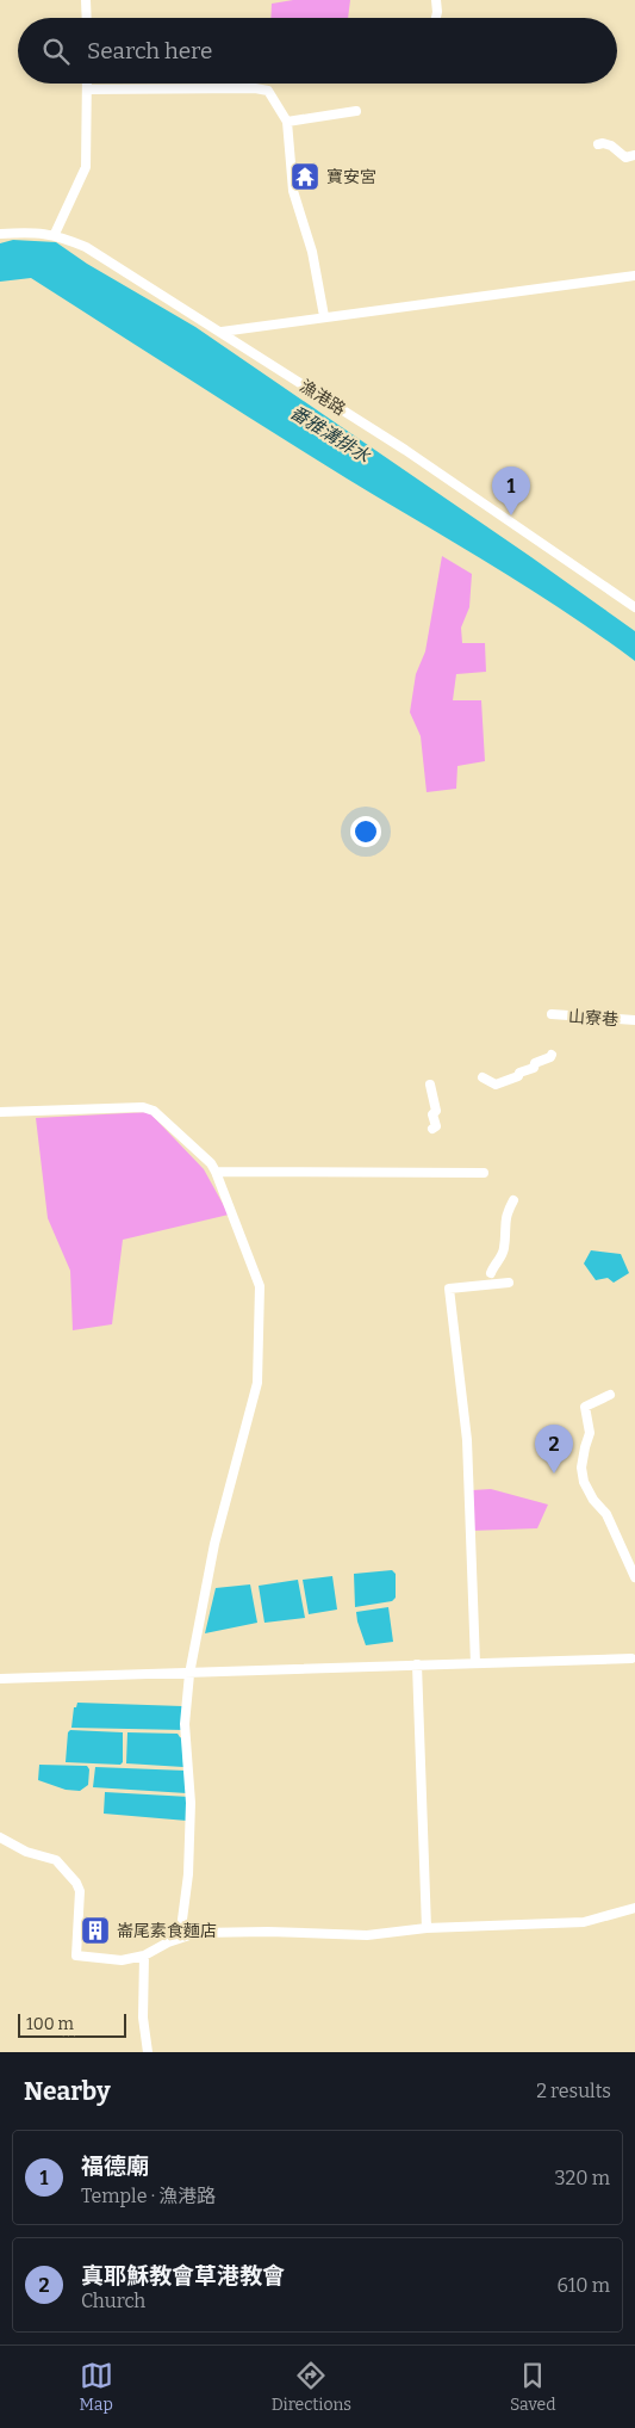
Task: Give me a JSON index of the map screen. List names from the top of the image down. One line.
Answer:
{"streets":{"street":["漁港路","山寮巷"]},"water":["番雅溝排水"],"places":{"temple":["寶安宮"],"building":["崙尾素食麵店"]},"scale_bar":"100 m","page":{"search":"Search here","pins":["1","2"],"scale":"100 m","heading":["Nearby","2 results"],"list":[{"mark":"1","name":"福德廟","note":"Temple · 漁港路","value":"320 m"},{"mark":"2","name":"真耶穌教會草港教會","note":"Church","value":"610 m"}],"nav":["Map","Directions","Saved"]}}
